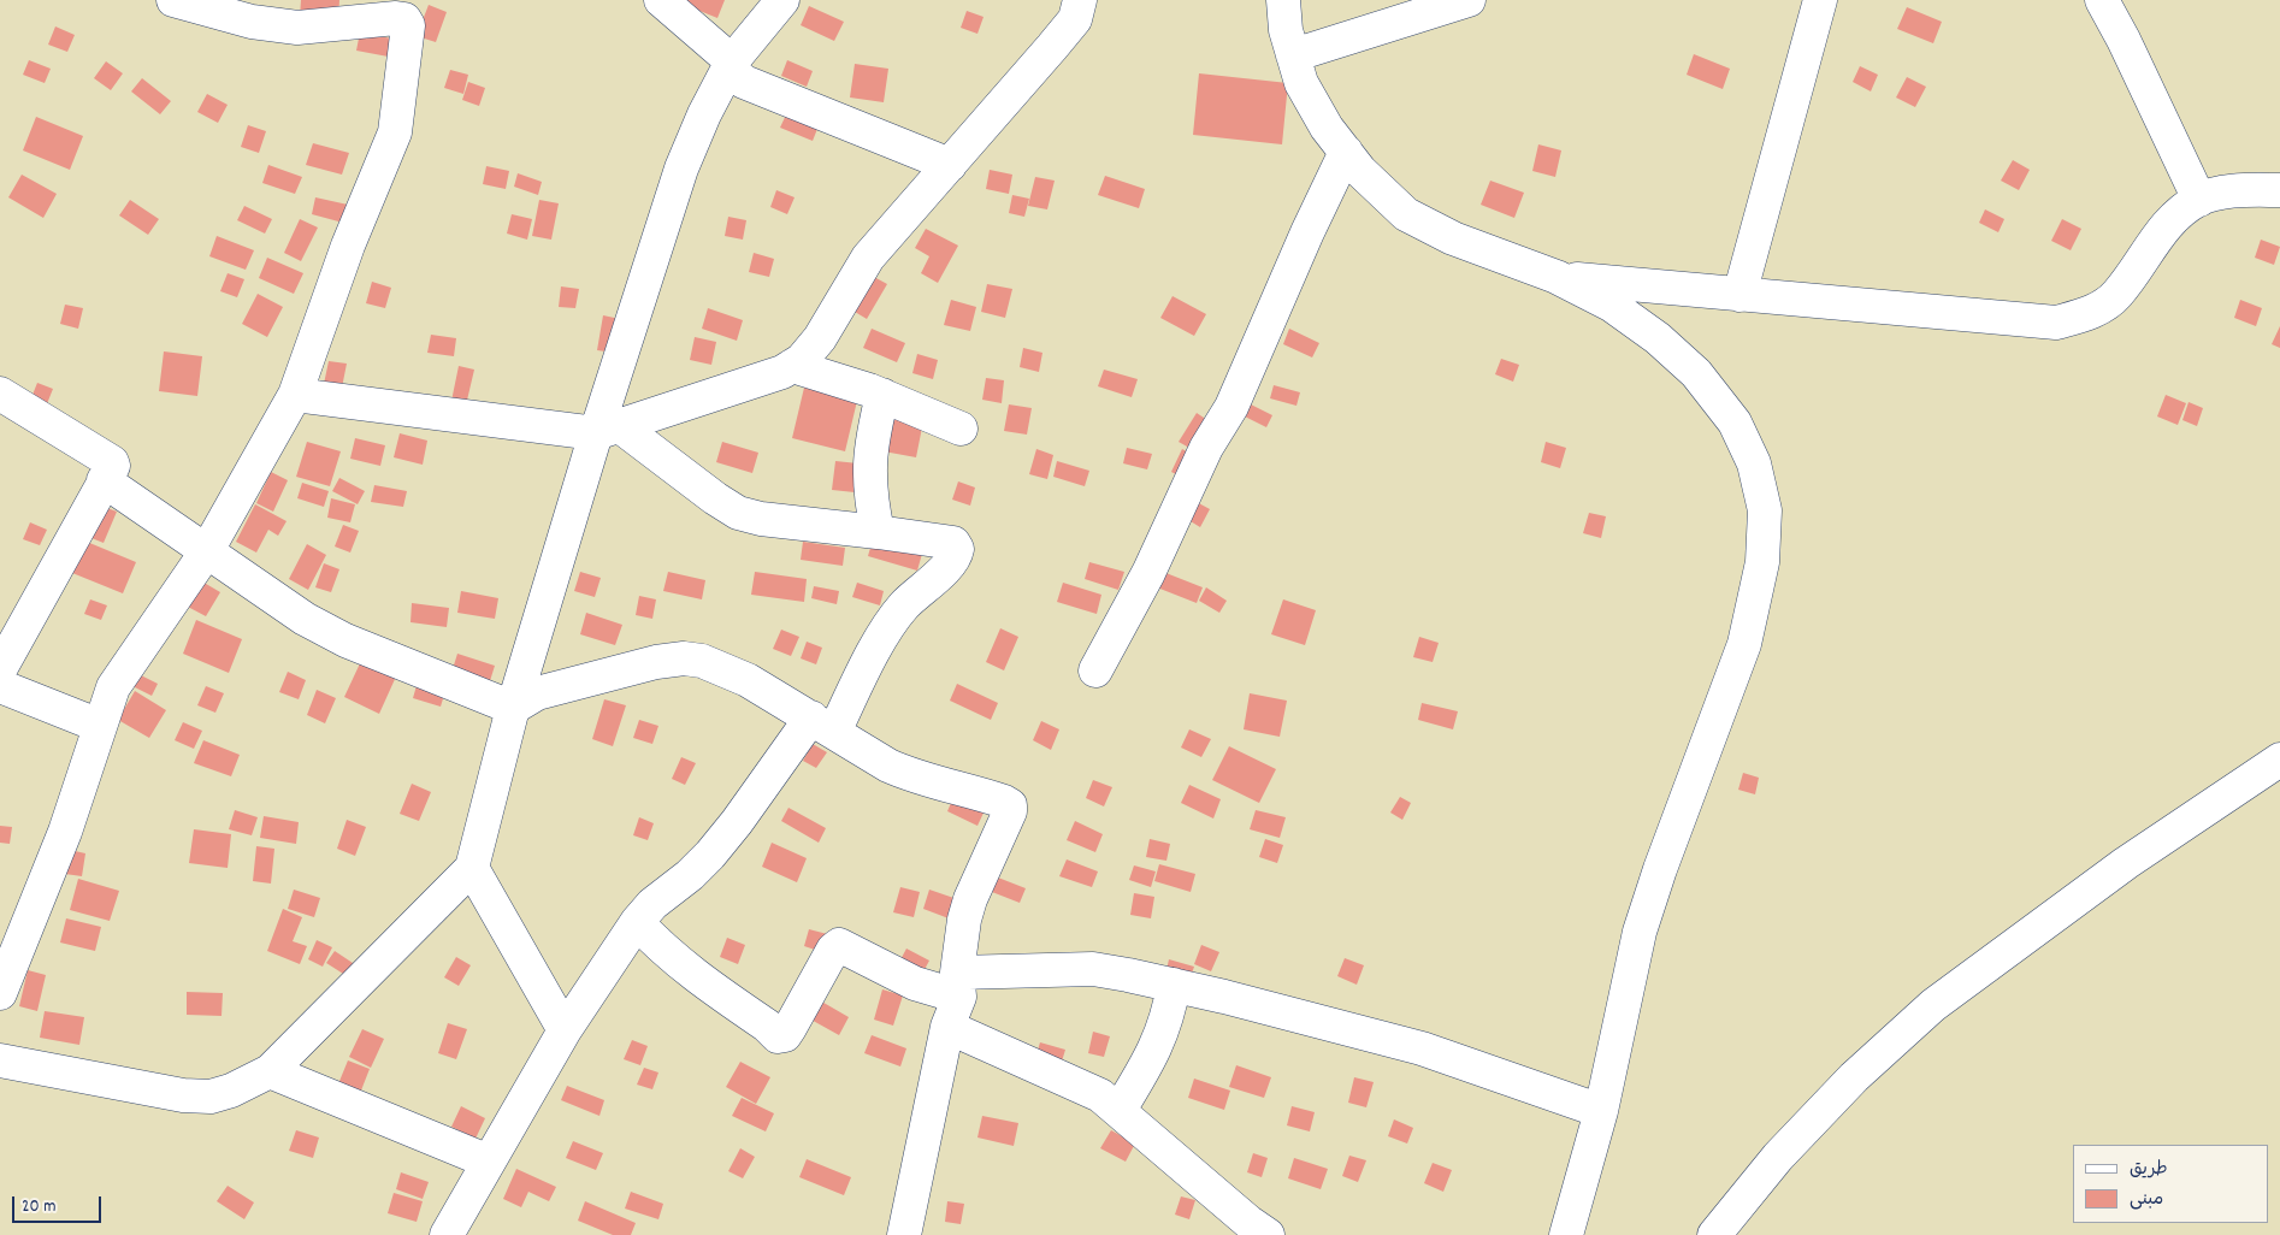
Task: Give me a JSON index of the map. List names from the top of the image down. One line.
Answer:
{"legend":["طريق","مبنى"],"scale_bar":"20 m"}
